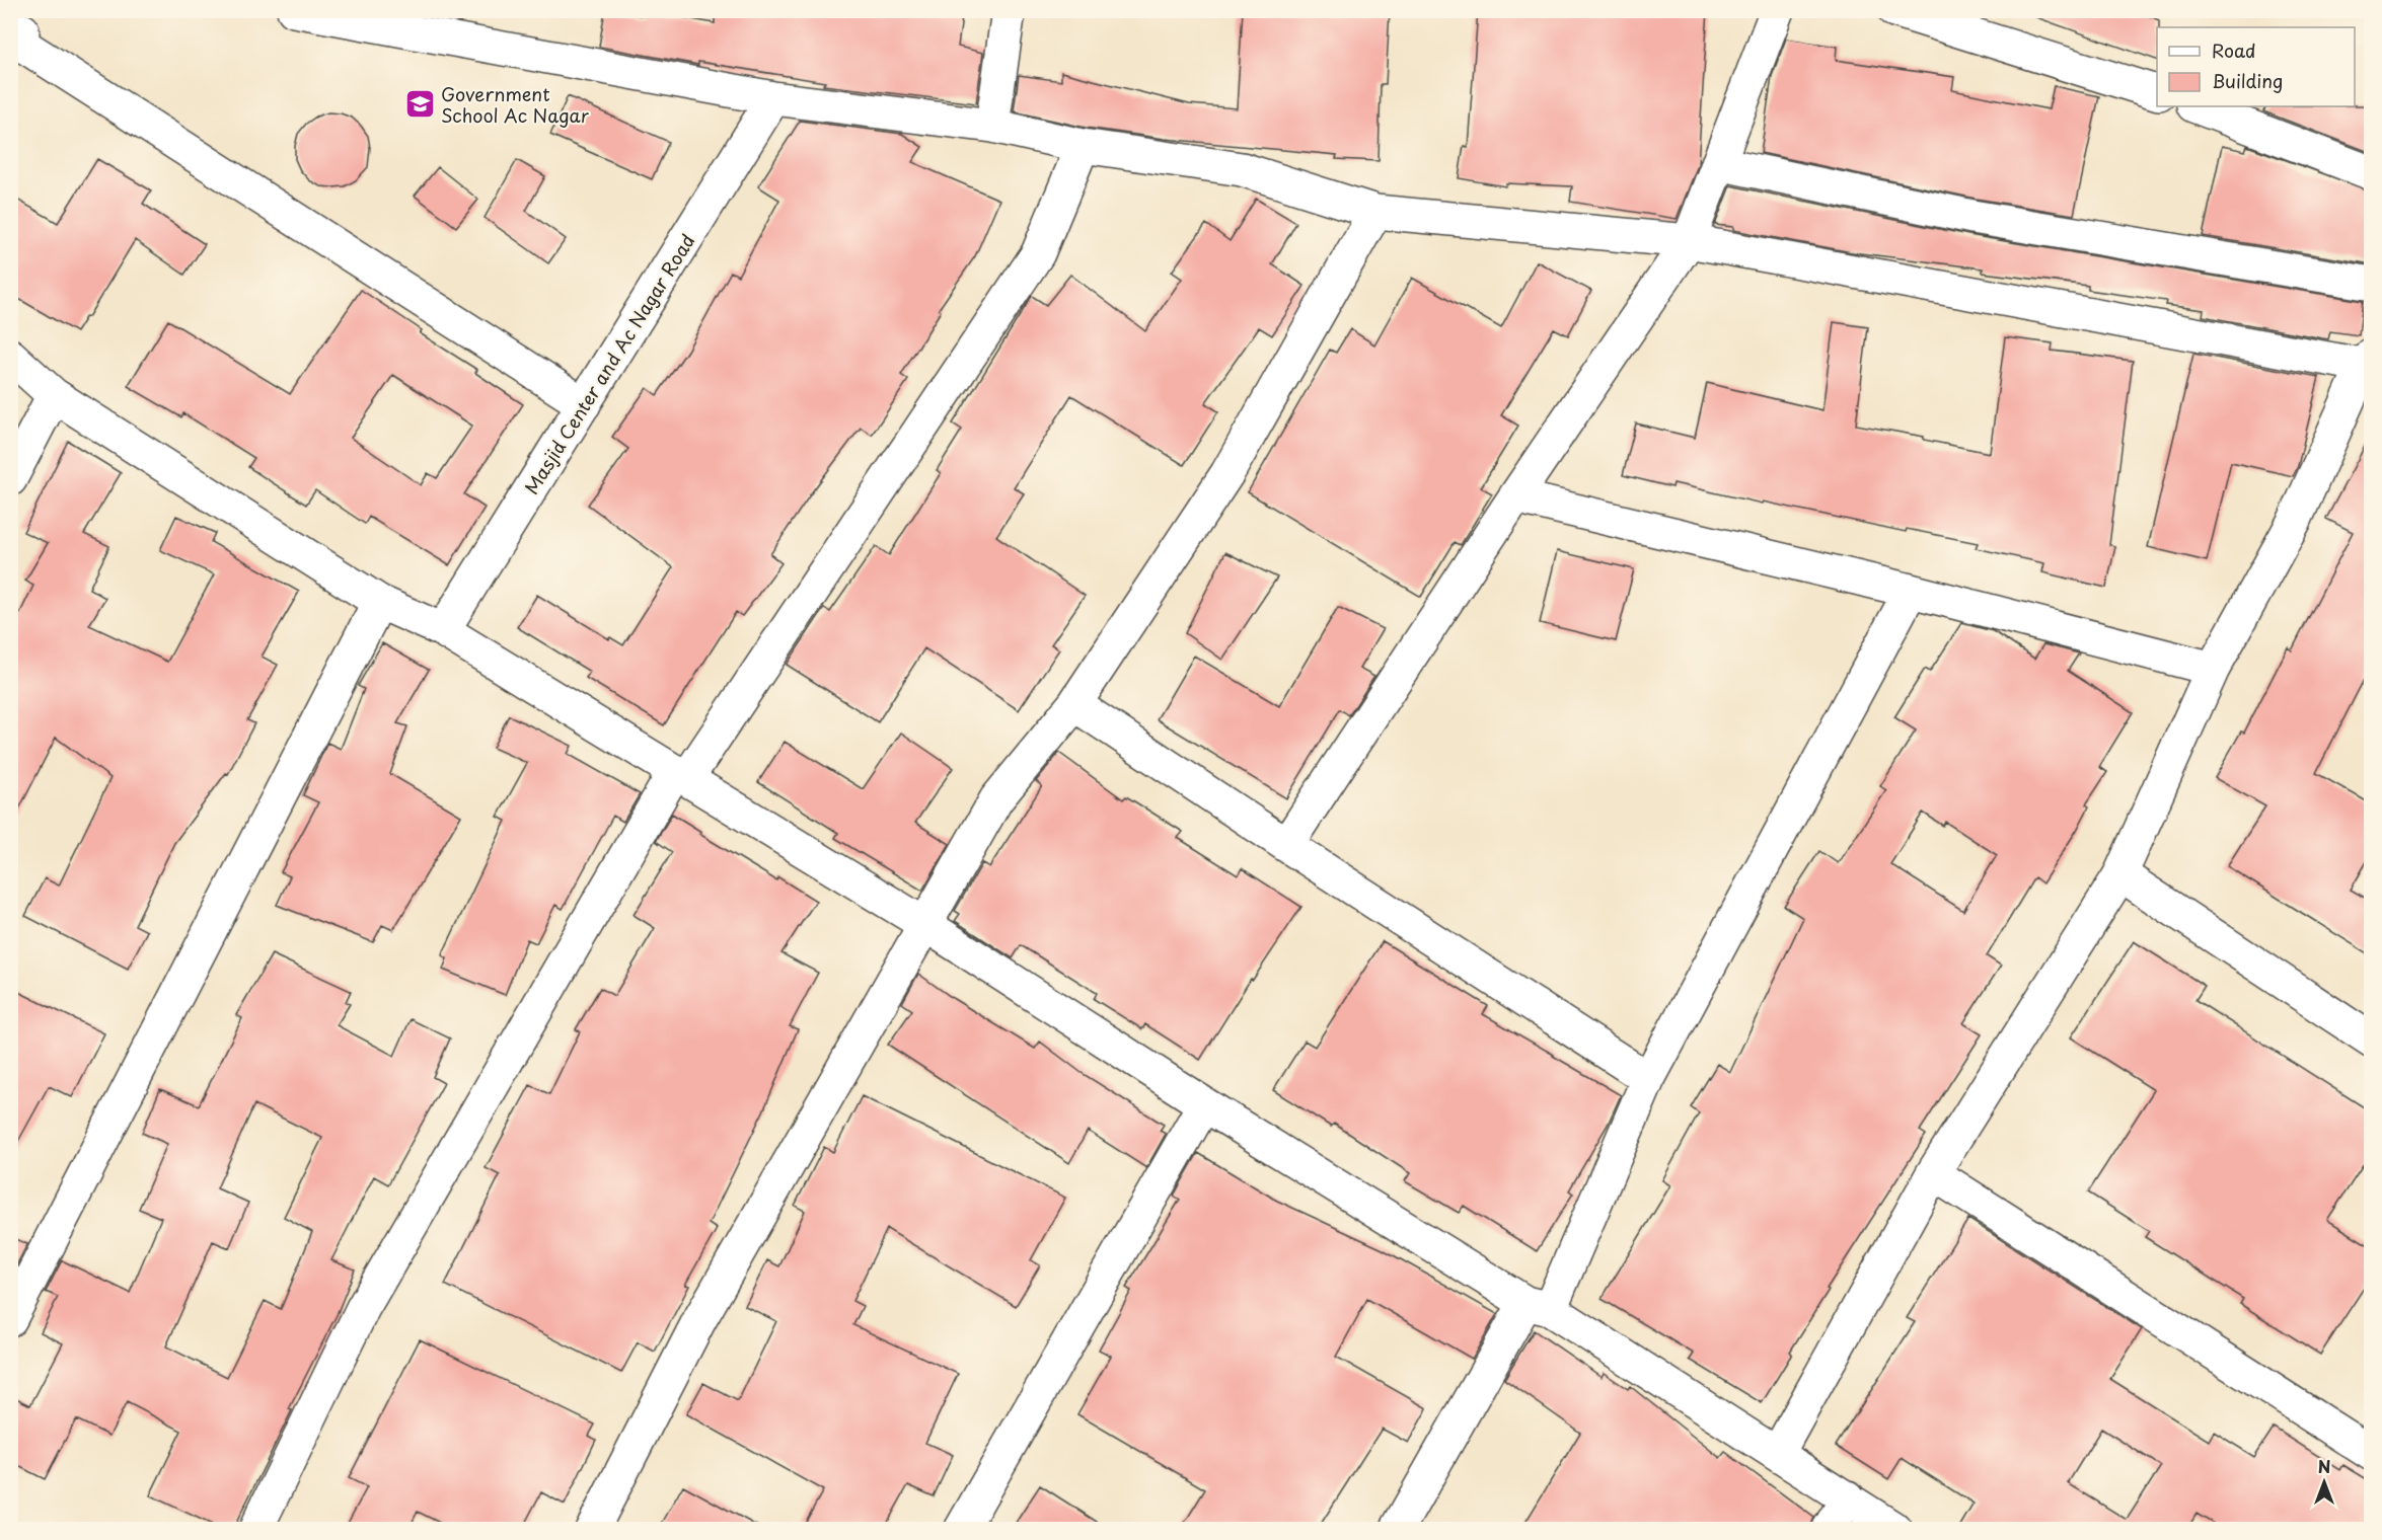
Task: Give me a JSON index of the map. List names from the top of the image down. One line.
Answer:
{"streets":{"street":["Masjid Center and Ac Nagar Road"]},"places":{"school or university":["Government School Ac Nagar"]},"legend":["Road","Building"],"north":"top"}
